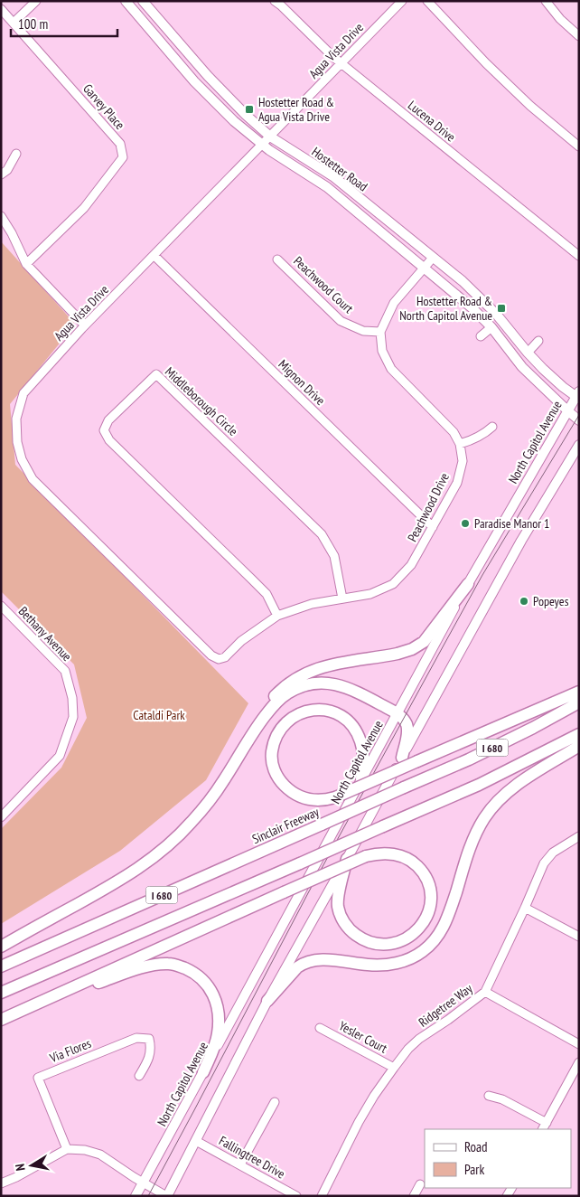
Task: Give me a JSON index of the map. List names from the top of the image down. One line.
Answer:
{"streets":{"highway":["I 680","Sinclair Freeway"],"main road":["Hostetter Road","North Capitol Avenue"],"street":["Agua Vista Drive","Garvey Place","Lucena Drive","Peachwood Court","Mignon Drive","Middleborough Circle","Peachwood Drive","Bethany Avenue","Ridgetree Way","Yesler Court","Via Flores","Fallingtree Drive"]},"crossings":[["Agua Vista Drive","Lucena Drive"],["Agua Vista Drive","Hostetter Road"],["Agua Vista Drive","Mignon Drive"],["Agua Vista Drive","Peachwood Drive"],["Hostetter Road","North Capitol Avenue"],["Mignon Drive","Peachwood Drive"],["Middleborough Circle","Peachwood Drive"],["Ridgetree Way","Yesler Court"]],"parks":["Cataldi Park"],"places":{"transit":["Hostetter Road & Agua Vista Drive","Hostetter Road & North Capitol Avenue"],"other":["Paradise Manor 1","Popeyes"]},"legend":["Road","Park"],"scale_bar":"100 m","north":"left"}
